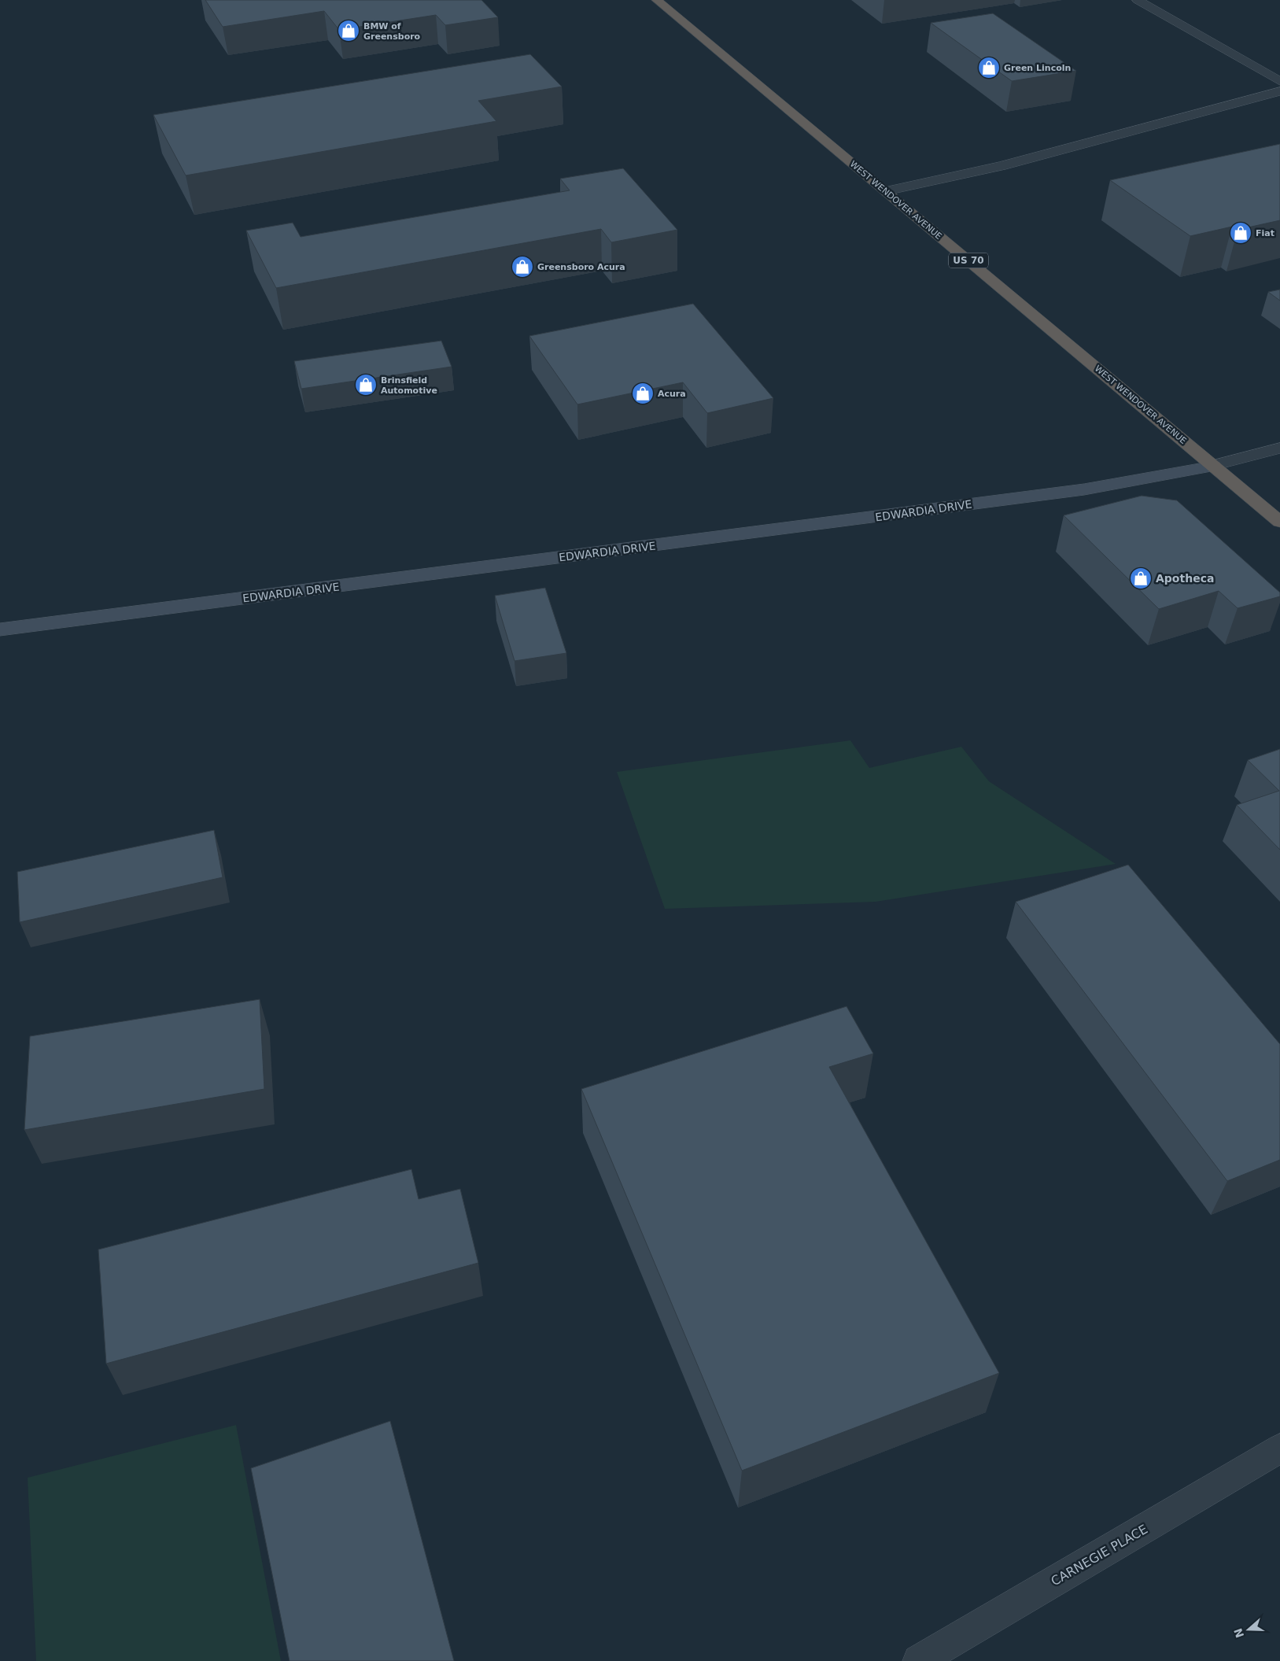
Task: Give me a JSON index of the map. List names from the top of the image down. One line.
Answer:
{"streets":{"highway":["WEST WENDOVER AVENUE","US 70"],"main road":["EDWARDIA DRIVE"],"street":["CARNEGIE PLACE"]},"crossings":[["WEST WENDOVER AVENUE","EDWARDIA DRIVE"]],"places":{"shop":["BMW of Greensboro","Green Lincoln","Fiat","Greensboro Acura","Brinsfield Automotive","Acura","Apotheca"]},"north":"left"}
